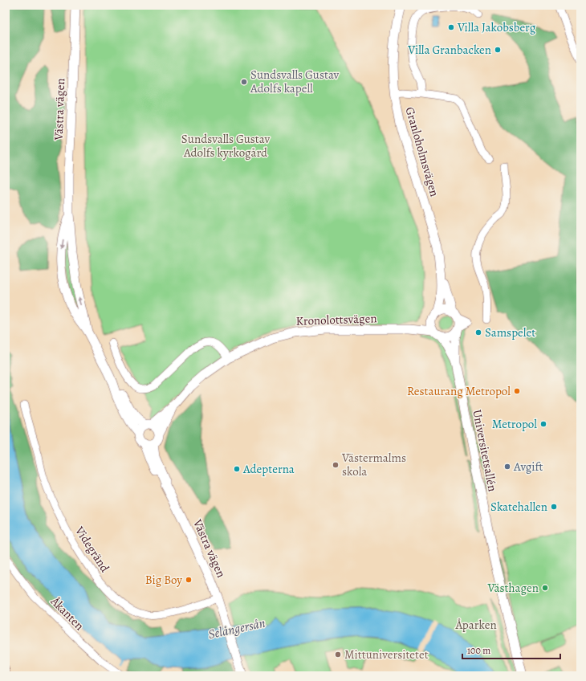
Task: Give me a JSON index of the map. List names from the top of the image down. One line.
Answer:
{"streets":{"street":["Västra vägen","Granloholmsvägen","Kronolottsvägen","Universitetsallén","Videgränd","Åkanten"]},"crossings":[["Västra vägen","Kronolottsvägen"],["Västra vägen","Videgränd"],["Granloholmsvägen","Kronolottsvägen"],["Granloholmsvägen","Universitetsallén"],["Kronolottsvägen","Universitetsallén"]],"water":["Selångersån"],"parks":["Sundsvalls Gustav Adolfs kyrkogård","Åparken"],"places":["Villa Jakobsberg","Villa Granbacken","Sundsvalls Gustav Adolfs kapell","Samspelet","Restaurang Metropol","Metropol","Västermalms skola","Avgift","Adepterna","Skatehallen","Big Boy","Västhagen","Mittuniversitetet"],"scale_bar":"100 m"}
